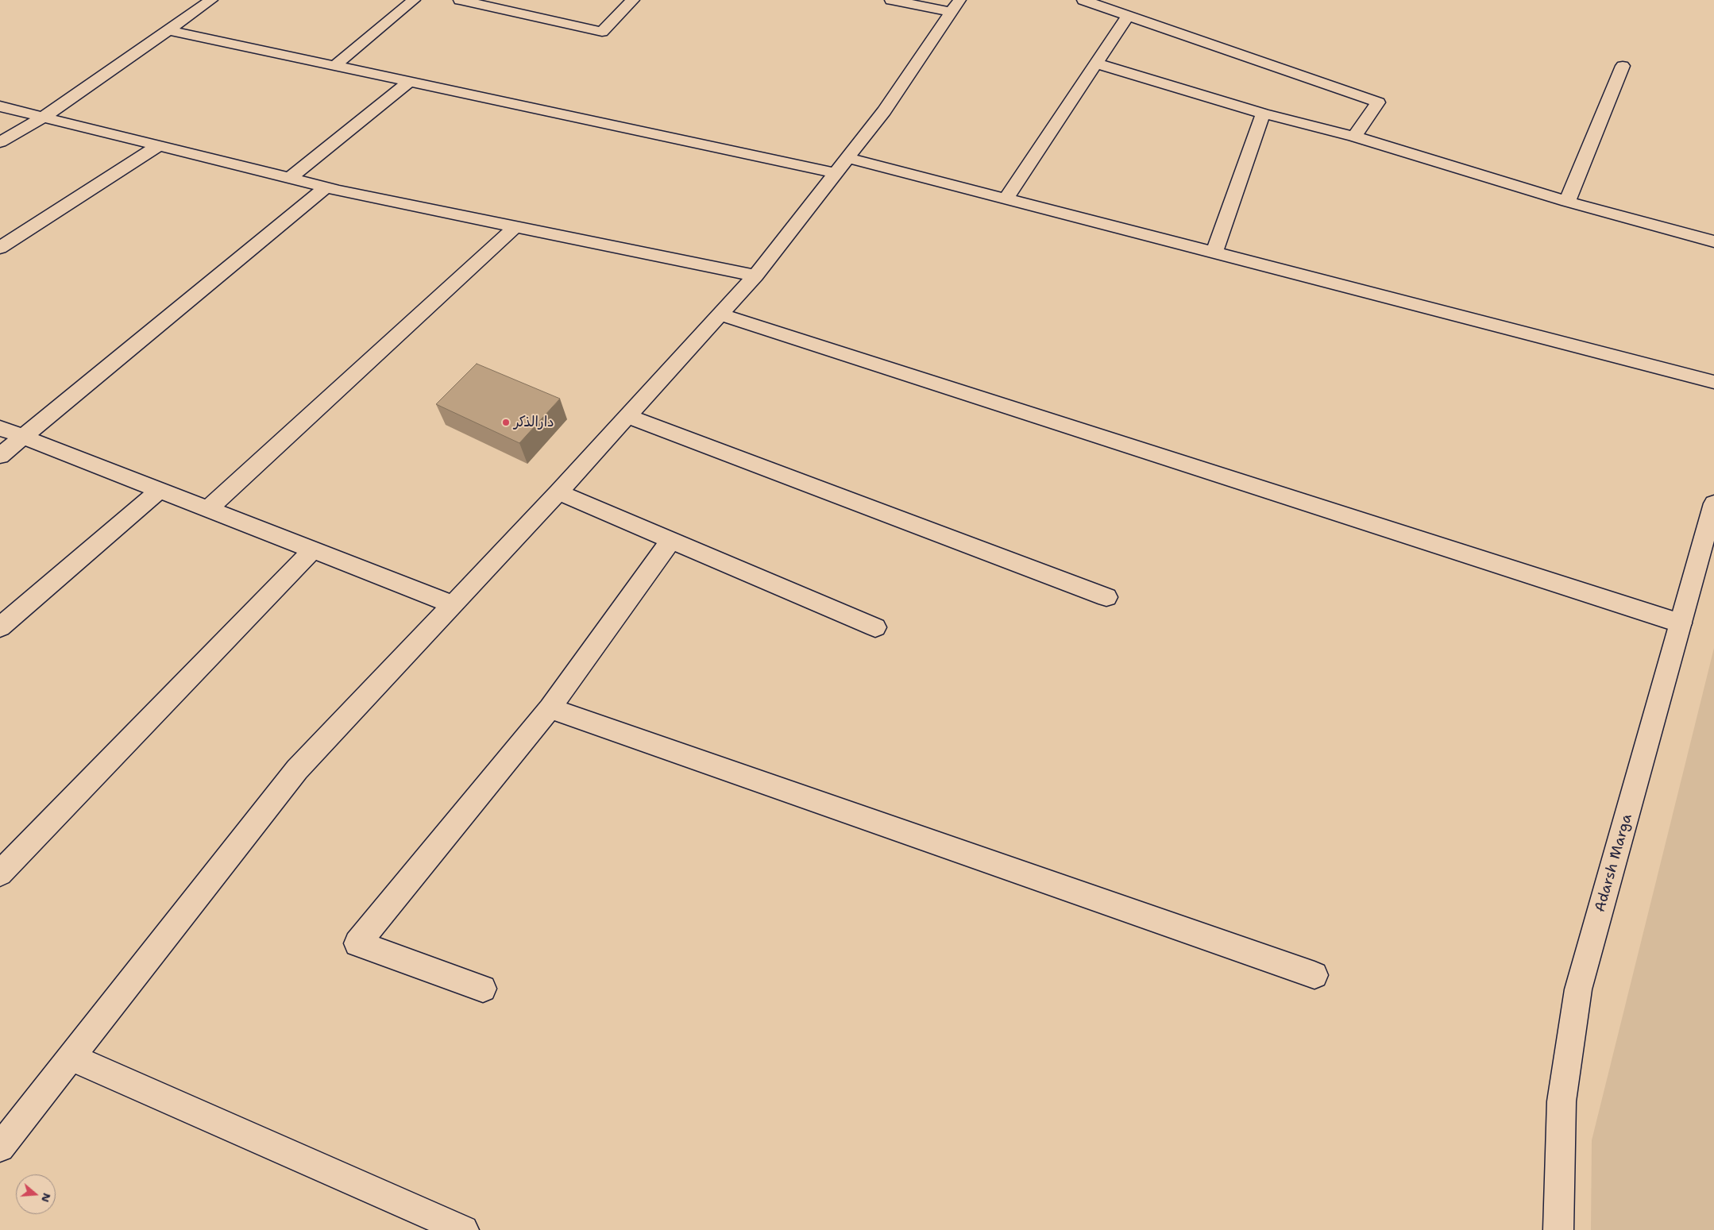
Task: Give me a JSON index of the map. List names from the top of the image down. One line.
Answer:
{"streets":{"street":["Adarsh Marga"]},"places":["دارالذکر"],"north":"right"}
